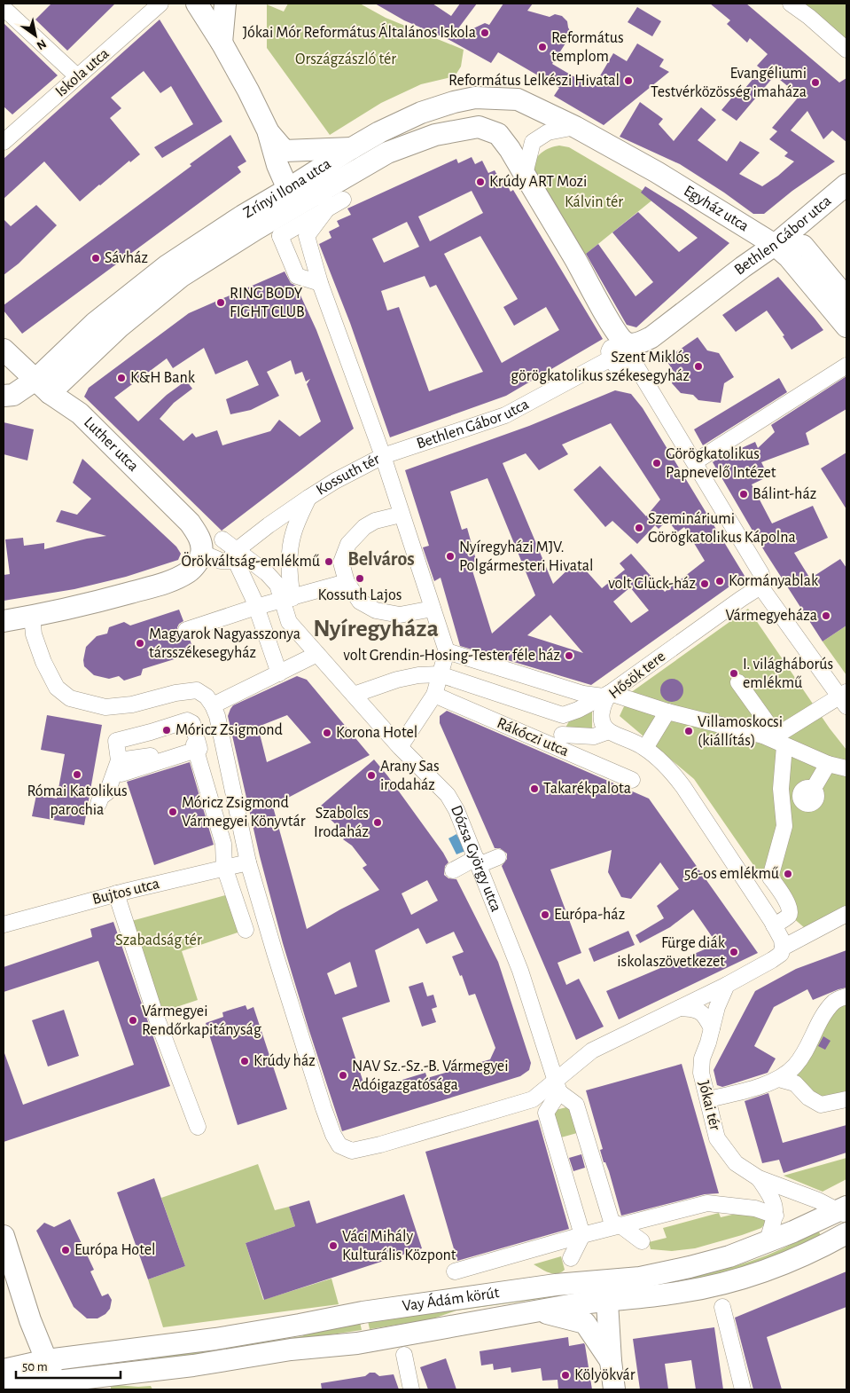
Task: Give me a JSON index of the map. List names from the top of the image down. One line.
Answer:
{"streets":{"street":["Iskola utca","Zrínyi Ilona utca","Egyház utca","Bethlen Gábor utca","Luther utca","Kossuth tér","Hősök tere","Rákóczi utca","Dózsa György utca","Bujtos utca","Jókai tér","Vay Ádám körút"]},"crossings":[["Zrínyi Ilona utca","Egyház utca"],["Zrínyi Ilona utca","Luther utca"],["Egyház utca","Bethlen Gábor utca"],["Bethlen Gábor utca","Kossuth tér"],["Jókai tér","Vay Ádám körút"]],"districts":["Belváros","Nyíregyháza"],"parks":["Országzászló tér","Kálvin tér","Szabadság tér"],"places":["Jókai Mór Református Általános Iskola","Református templom","Református Lelkészi Hivatal","Evangéliumi Testvérközösség imaháza","Krúdy ART Mozi","Sávház","RING BODY FIGHT CLUB","Szent Miklós görögkatolikus székesegyház","K&H Bank","Görögkatolikus Papnevelő Intézet","Bálint-ház","Szemináriumi Görögkatolikus Kápolna","Nyíregyházi MJV. Polgármesteri Hivatal","Örökváltság-emlékmű","Kossuth Lajos","Kormányablak","volt Glück-ház","Vármegyeháza","Magyarok Nagyasszonya társszékesegyház","volt Grendin-Hosing-Tester féle ház","I. világháborús emlékmű","Móricz Zsigmond","Villamoskocsi (kiállítás)","Korona Hotel","Római Katolikus parochia","Arany Sas irodaház","Takarékpalota","Móricz Zsigmond Vármegyei Könyvtár","Szabolcs Irodaház","56-os emlékmű","Európa-ház","Fürge diák iskolaszövetkezet","Vármegyei Rendőrkapitányság","Krúdy ház","NAV Sz.-Sz.-B. Vármegyei Adóigazgatósága","Váci Mihály Kulturális Központ","Európa Hotel","Kölyökvár"],"scale_bar":"50 m","north":"bottom right"}
